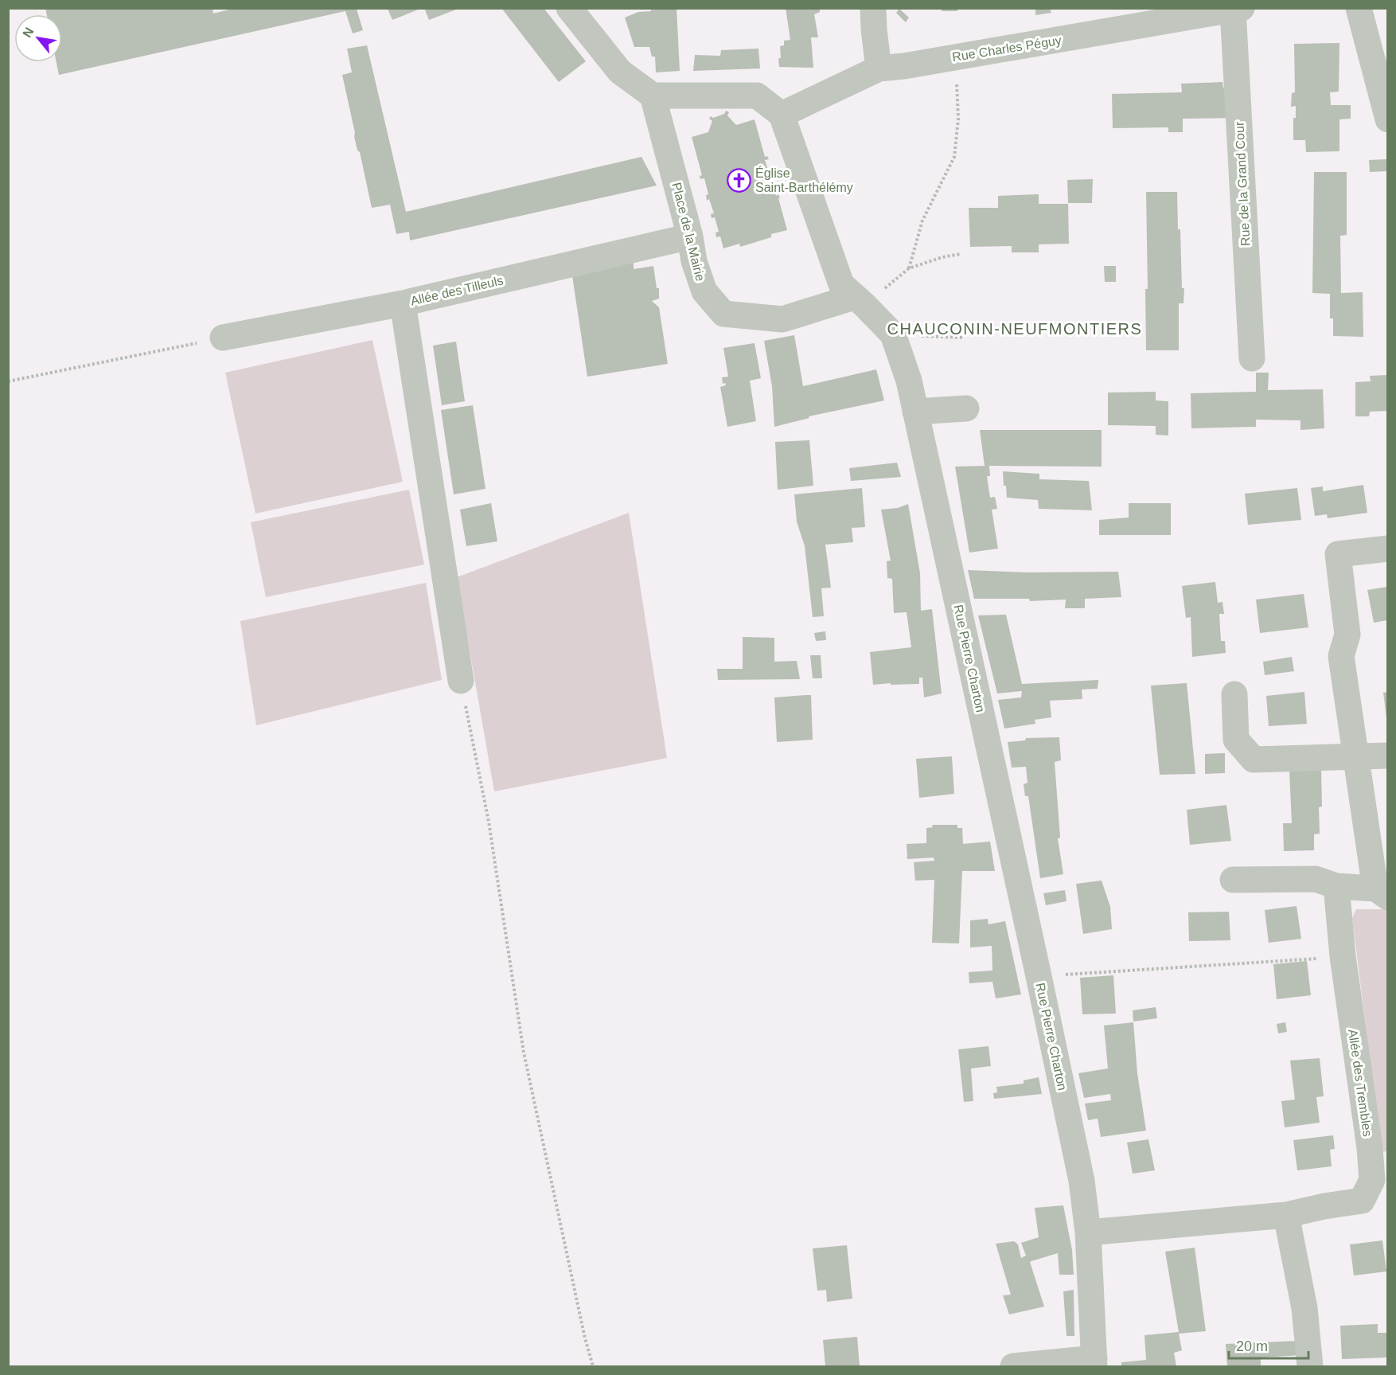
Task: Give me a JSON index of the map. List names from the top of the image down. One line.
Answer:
{"streets":{"street":["Rue Charles Péguy","Rue de la Grand Cour","Place de la Mairie","Allée des Tilleuls","Rue Pierre Charton","Allée des Trembles"]},"crossings":[["Rue Charles Péguy","Rue de la Grand Cour"],["Rue Charles Péguy","Rue Pierre Charton"],["Place de la Mairie","Allée des Tilleuls"],["Place de la Mairie","Rue Pierre Charton"],["Rue Pierre Charton","Allée des Trembles"]],"districts":["CHAUCONIN-NEUFMONTIERS"],"places":{"church":["Église Saint-Barthélémy"]},"scale_bar":"20 m","north":"top left"}
